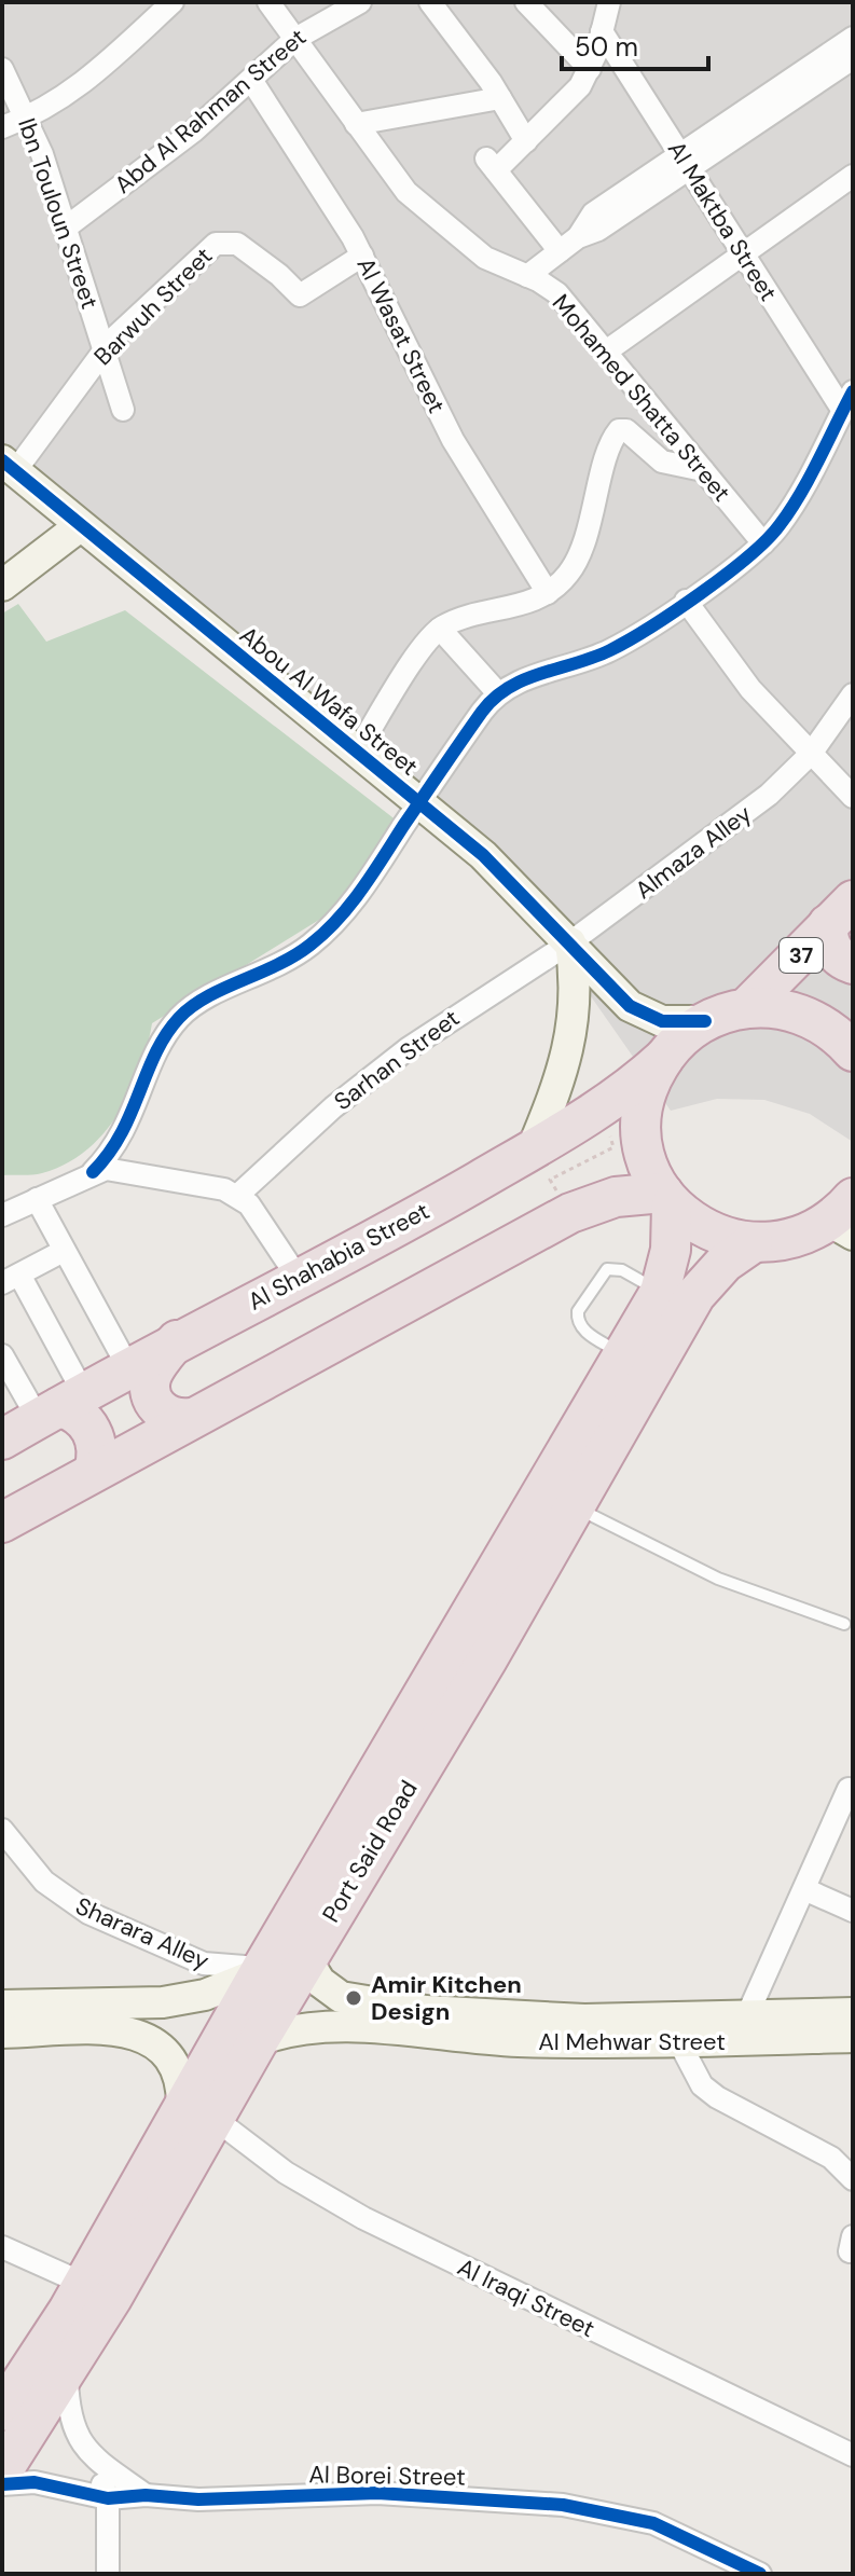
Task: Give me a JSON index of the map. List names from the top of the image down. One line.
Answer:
{"streets":{"highway":["37","Al Shahabia Street","Port Said Road"],"street":["Abd Al Rahman Street","Ibn Touloun Street","Al Maktba Street","Barwuh Street","Al Wasat Street","Mohamed Shatta Street","Abou Al Wafa Street","Almaza Alley","Sarhan Street","Sharara Alley","Al Mehwar Street","Al Iraqi Street","Al Borei Street"]},"crossings":[["Abd Al Rahman Street","Ibn Touloun Street"],["Abd Al Rahman Street","Al Wasat Street"],["Abd Al Rahman Street","Mohamed Shatta Street"],["Ibn Touloun Street","Barwuh Street"],["Barwuh Street","Al Wasat Street"],["Barwuh Street","Abou Al Wafa Street"],["Abou Al Wafa Street","Almaza Alley"],["Abou Al Wafa Street","Sarhan Street"],["Abou Al Wafa Street","Al Shahabia Street"],["Almaza Alley","Sarhan Street"],["Port Said Road","Sharara Alley"],["Port Said Road","Al Mehwar Street"],["Port Said Road","Al Iraqi Street"]],"places":["Amir Kitchen Design"],"scale_bar":"50 m"}
